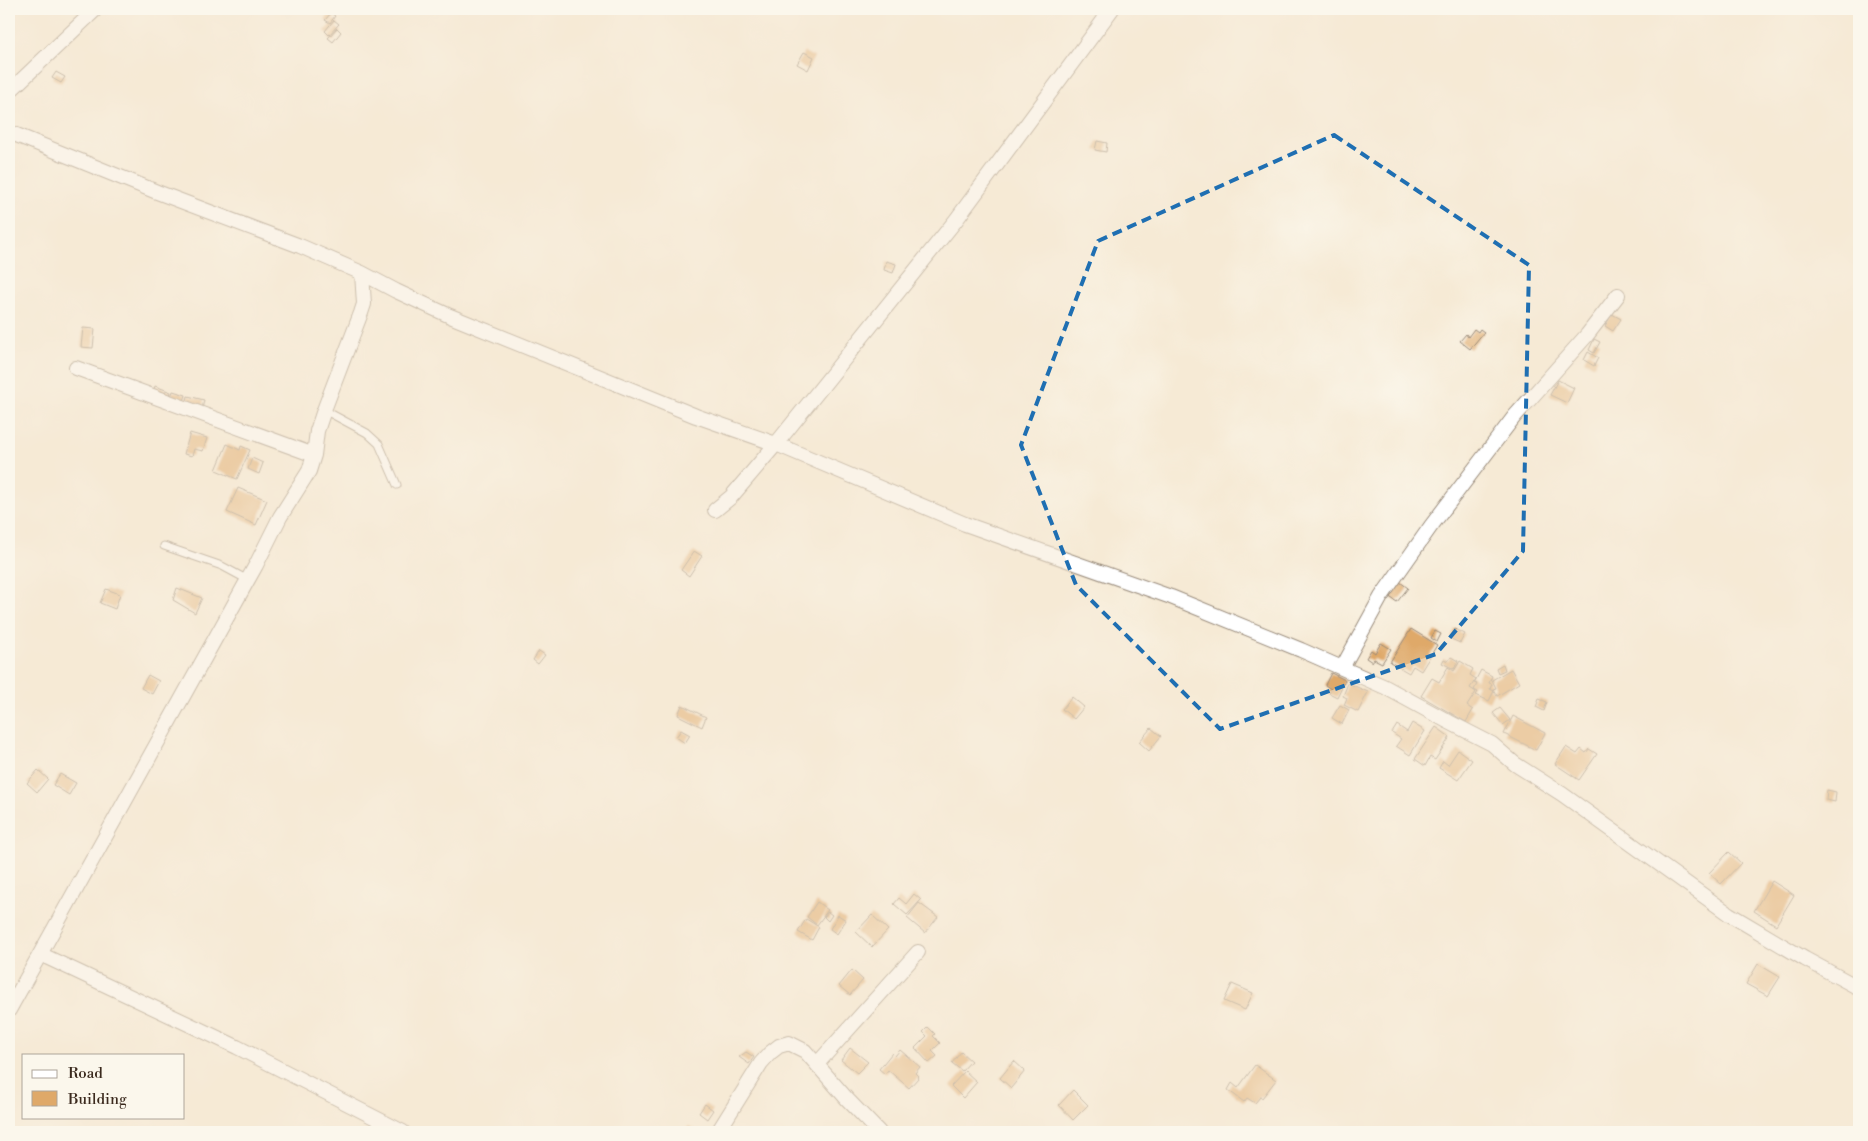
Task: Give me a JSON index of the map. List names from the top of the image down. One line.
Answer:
{"legend":["Road","Building"]}
